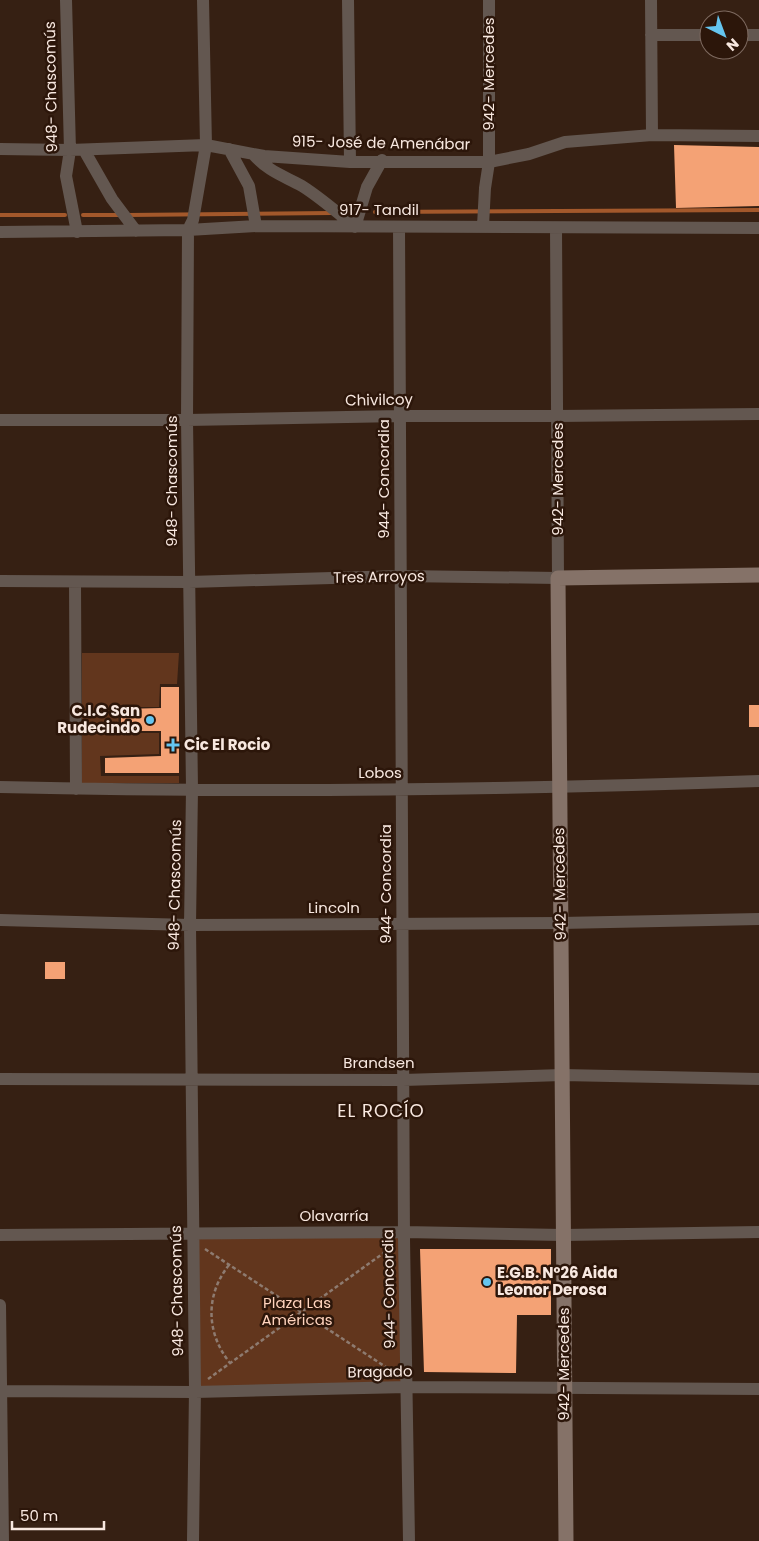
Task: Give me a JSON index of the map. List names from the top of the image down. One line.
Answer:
{"streets":{"main road":["942- Mercedes","Tres Arroyos"],"street":["948- Chascomús","915- José de Amenábar","917- Tandil","Chivilcoy","944- Concordia","Lobos","Lincoln","Brandsen","Olavarría","Bragado"]},"crossings":[["942- Mercedes","915- José de Amenábar"],["942- Mercedes","917- Tandil"],["942- Mercedes","Chivilcoy"],["942- Mercedes","Tres Arroyos"],["942- Mercedes","Lobos"],["942- Mercedes","Lincoln"],["942- Mercedes","Brandsen"],["942- Mercedes","Olavarría"],["942- Mercedes","Bragado"],["948- Chascomús","915- José de Amenábar"],["948- Chascomús","917- Tandil"],["948- Chascomús","Chivilcoy"],["948- Chascomús","Tres Arroyos"],["948- Chascomús","Lobos"],["948- Chascomús","Lincoln"],["948- Chascomús","Brandsen"],["948- Chascomús","Olavarría"],["948- Chascomús","Bragado"],["917- Tandil","944- Concordia"],["Chivilcoy","944- Concordia"],["944- Concordia","Tres Arroyos"],["944- Concordia","Lobos"],["944- Concordia","Lincoln"],["944- Concordia","Brandsen"],["944- Concordia","Olavarría"],["944- Concordia","Bragado"]],"districts":["EL ROCÍO"],"parks":["Plaza Las Américas"],"places":{"other":["C.I.C San Rudecindo","E.G.B. Nº26 Aida Leonor Derosa"],"health":["Cic El Rocio"]},"scale_bar":"50 m","north":"bottom right"}
